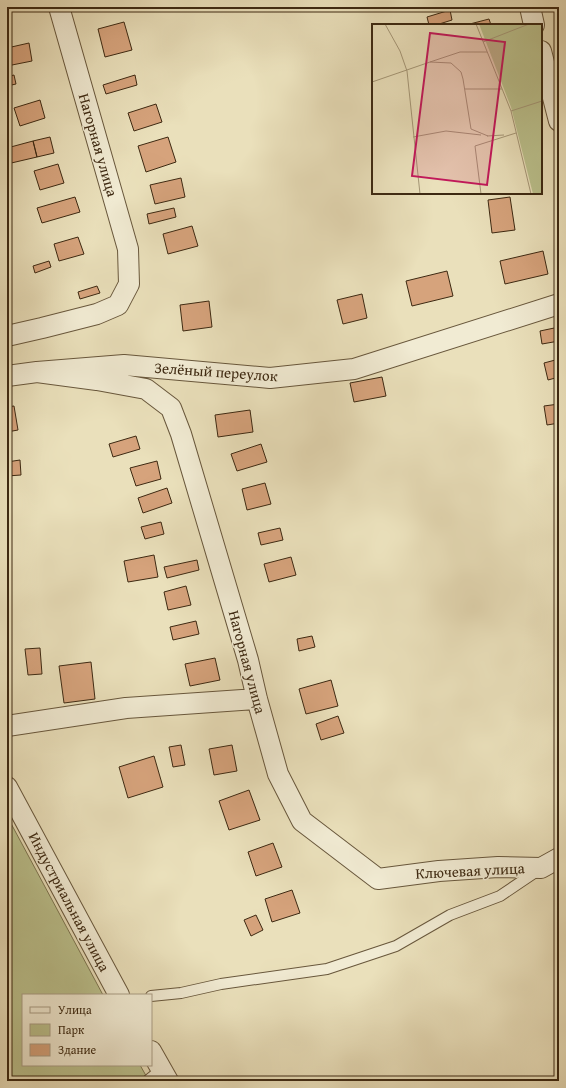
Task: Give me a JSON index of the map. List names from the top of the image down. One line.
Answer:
{"streets":{"street":["Нагорная улица","Зелёный переулок","Ключевая улица","Индустриальная улица"]},"crossings":[["Нагорная улица","Зелёный переулок"],["Нагорная улица","Ключевая улица"]],"legend":["Улица","Парк","Здание"]}
